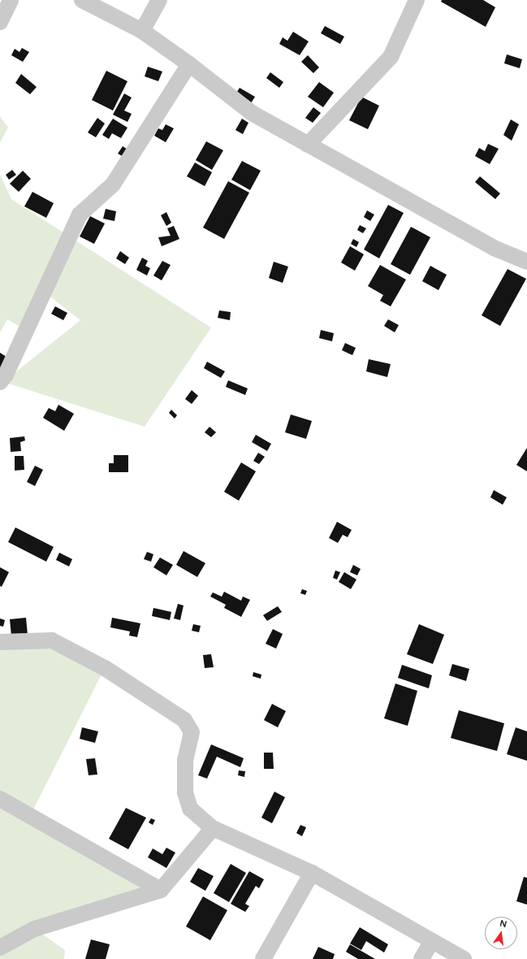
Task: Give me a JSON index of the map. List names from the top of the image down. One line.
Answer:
{"north":"top"}
